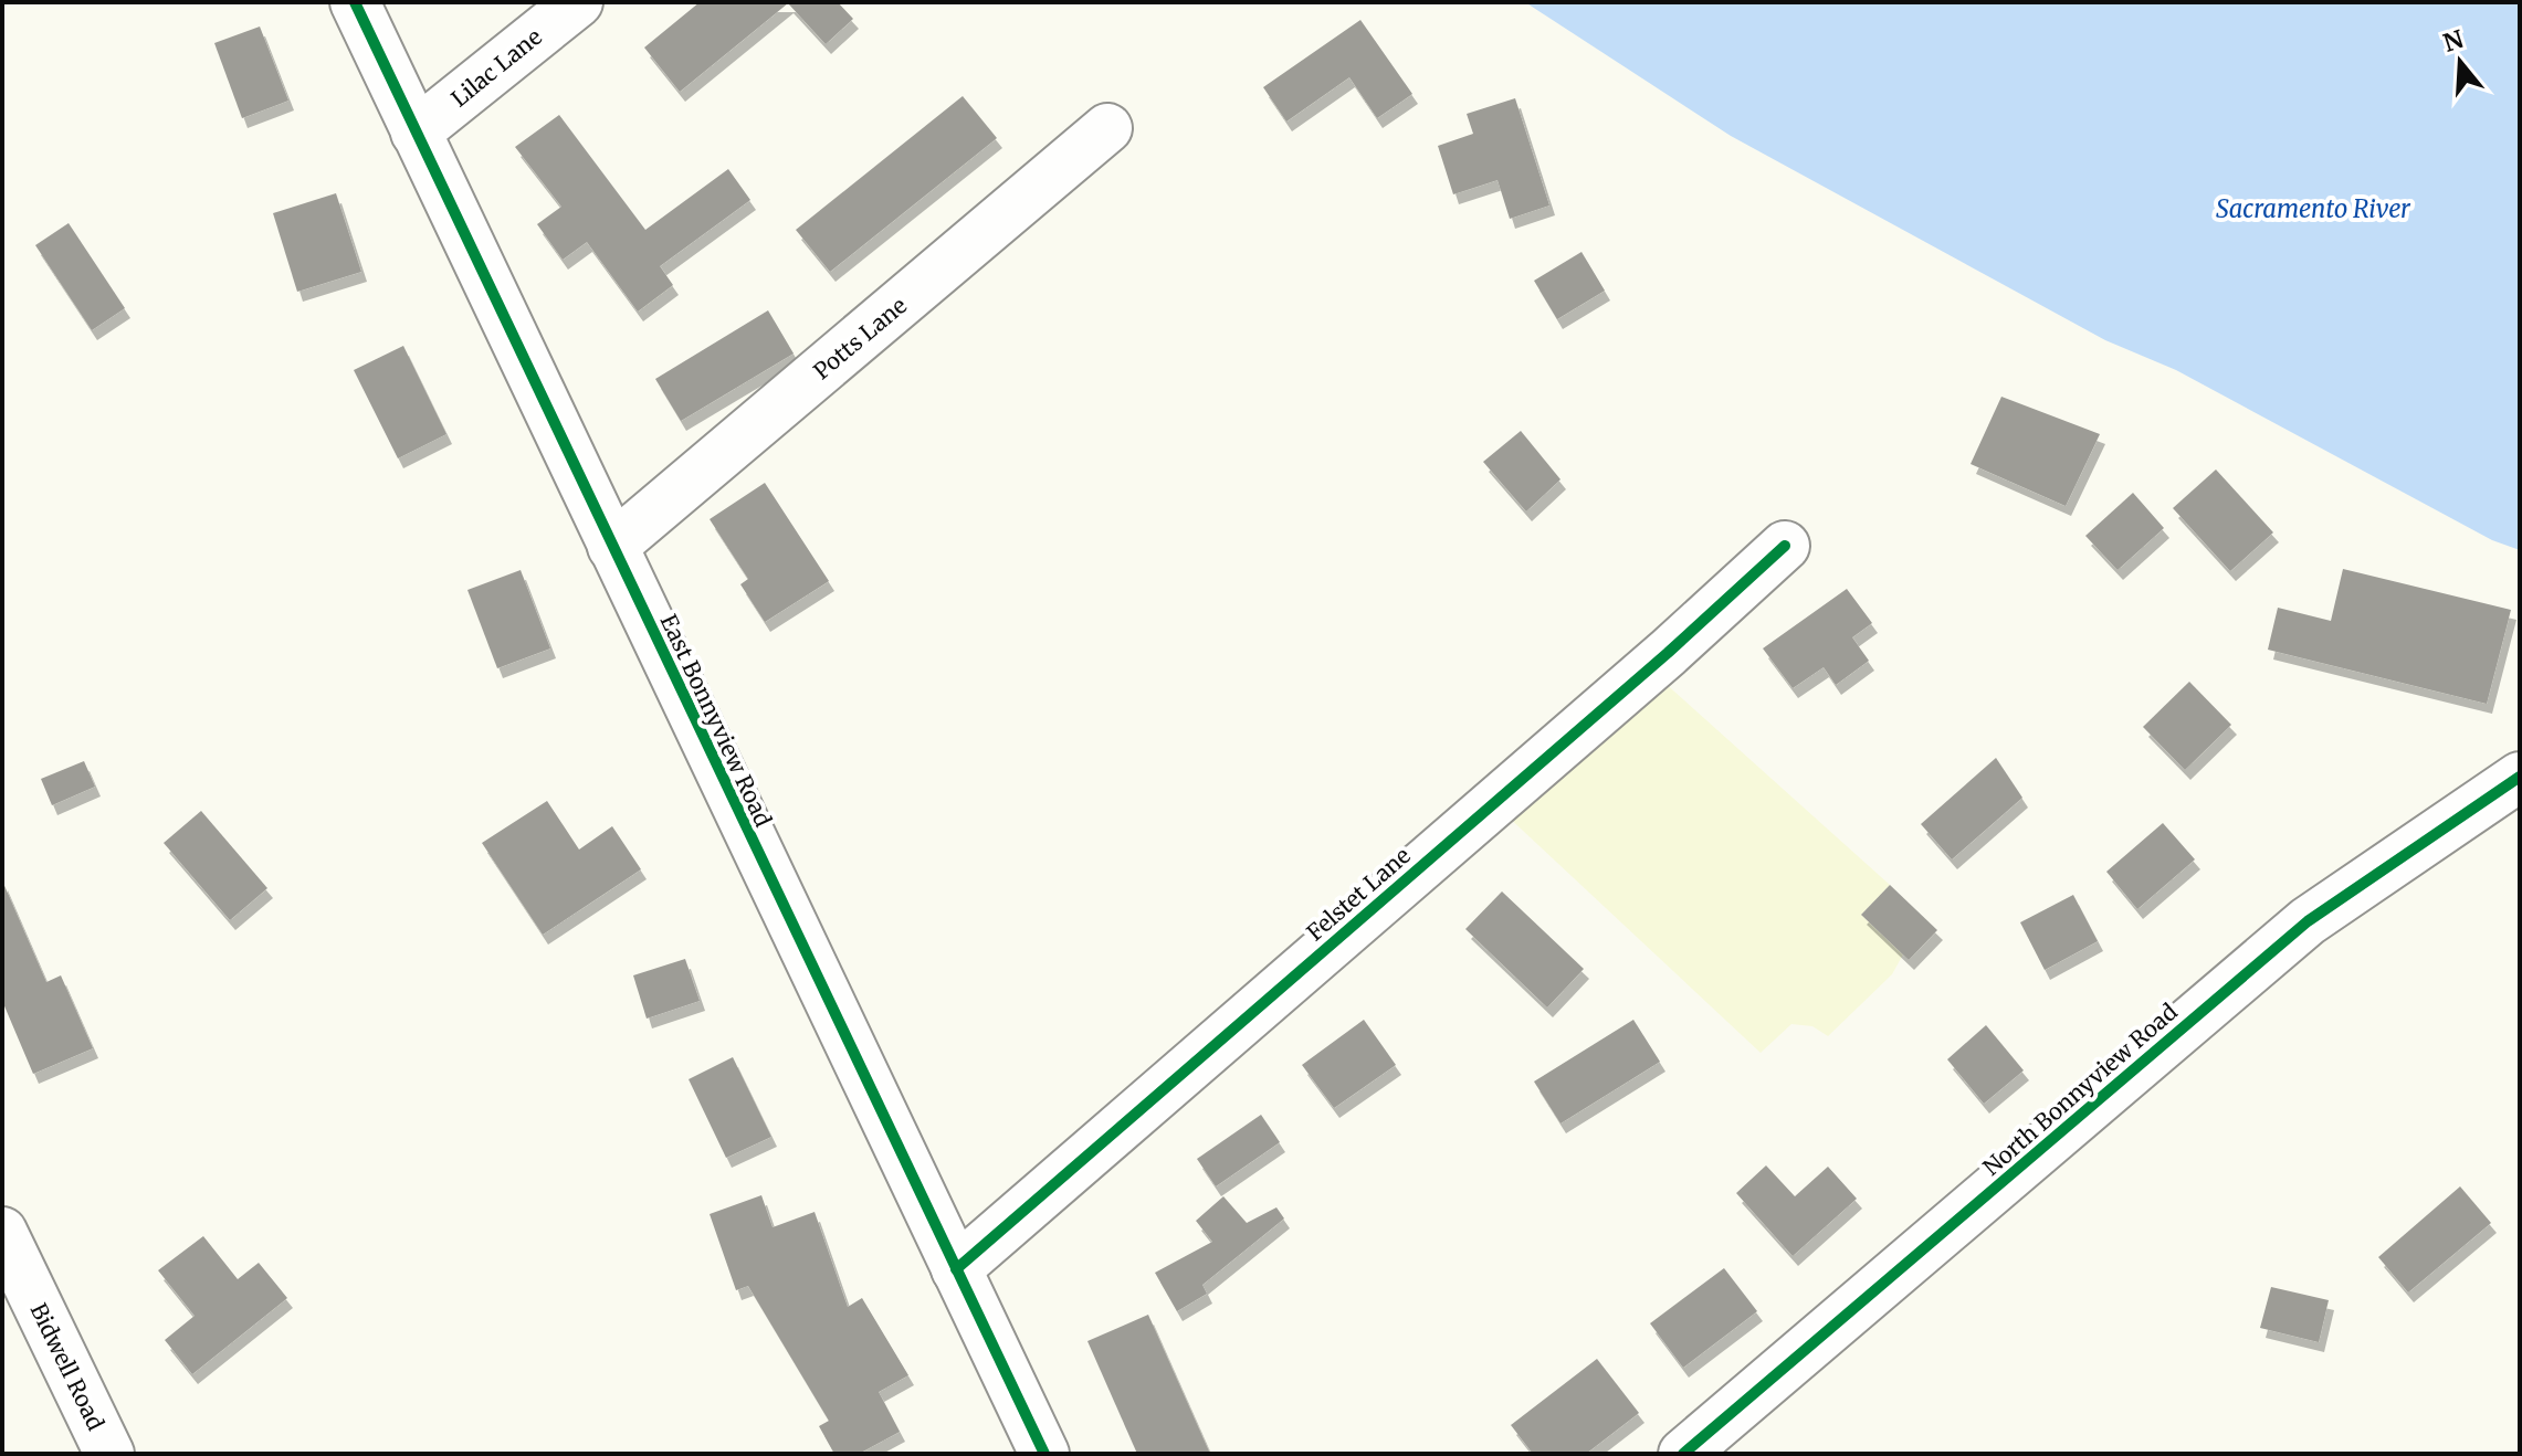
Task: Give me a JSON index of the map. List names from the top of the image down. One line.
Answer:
{"streets":{"street":["Lilac Lane","Potts Lane","East Bonnyview Road","Felstet Lane","North Bonnyview Road","Bidwell Road"]},"crossings":[["Lilac Lane","East Bonnyview Road"],["Potts Lane","East Bonnyview Road"],["East Bonnyview Road","Felstet Lane"]],"water":["Sacramento River"],"north":"top"}
